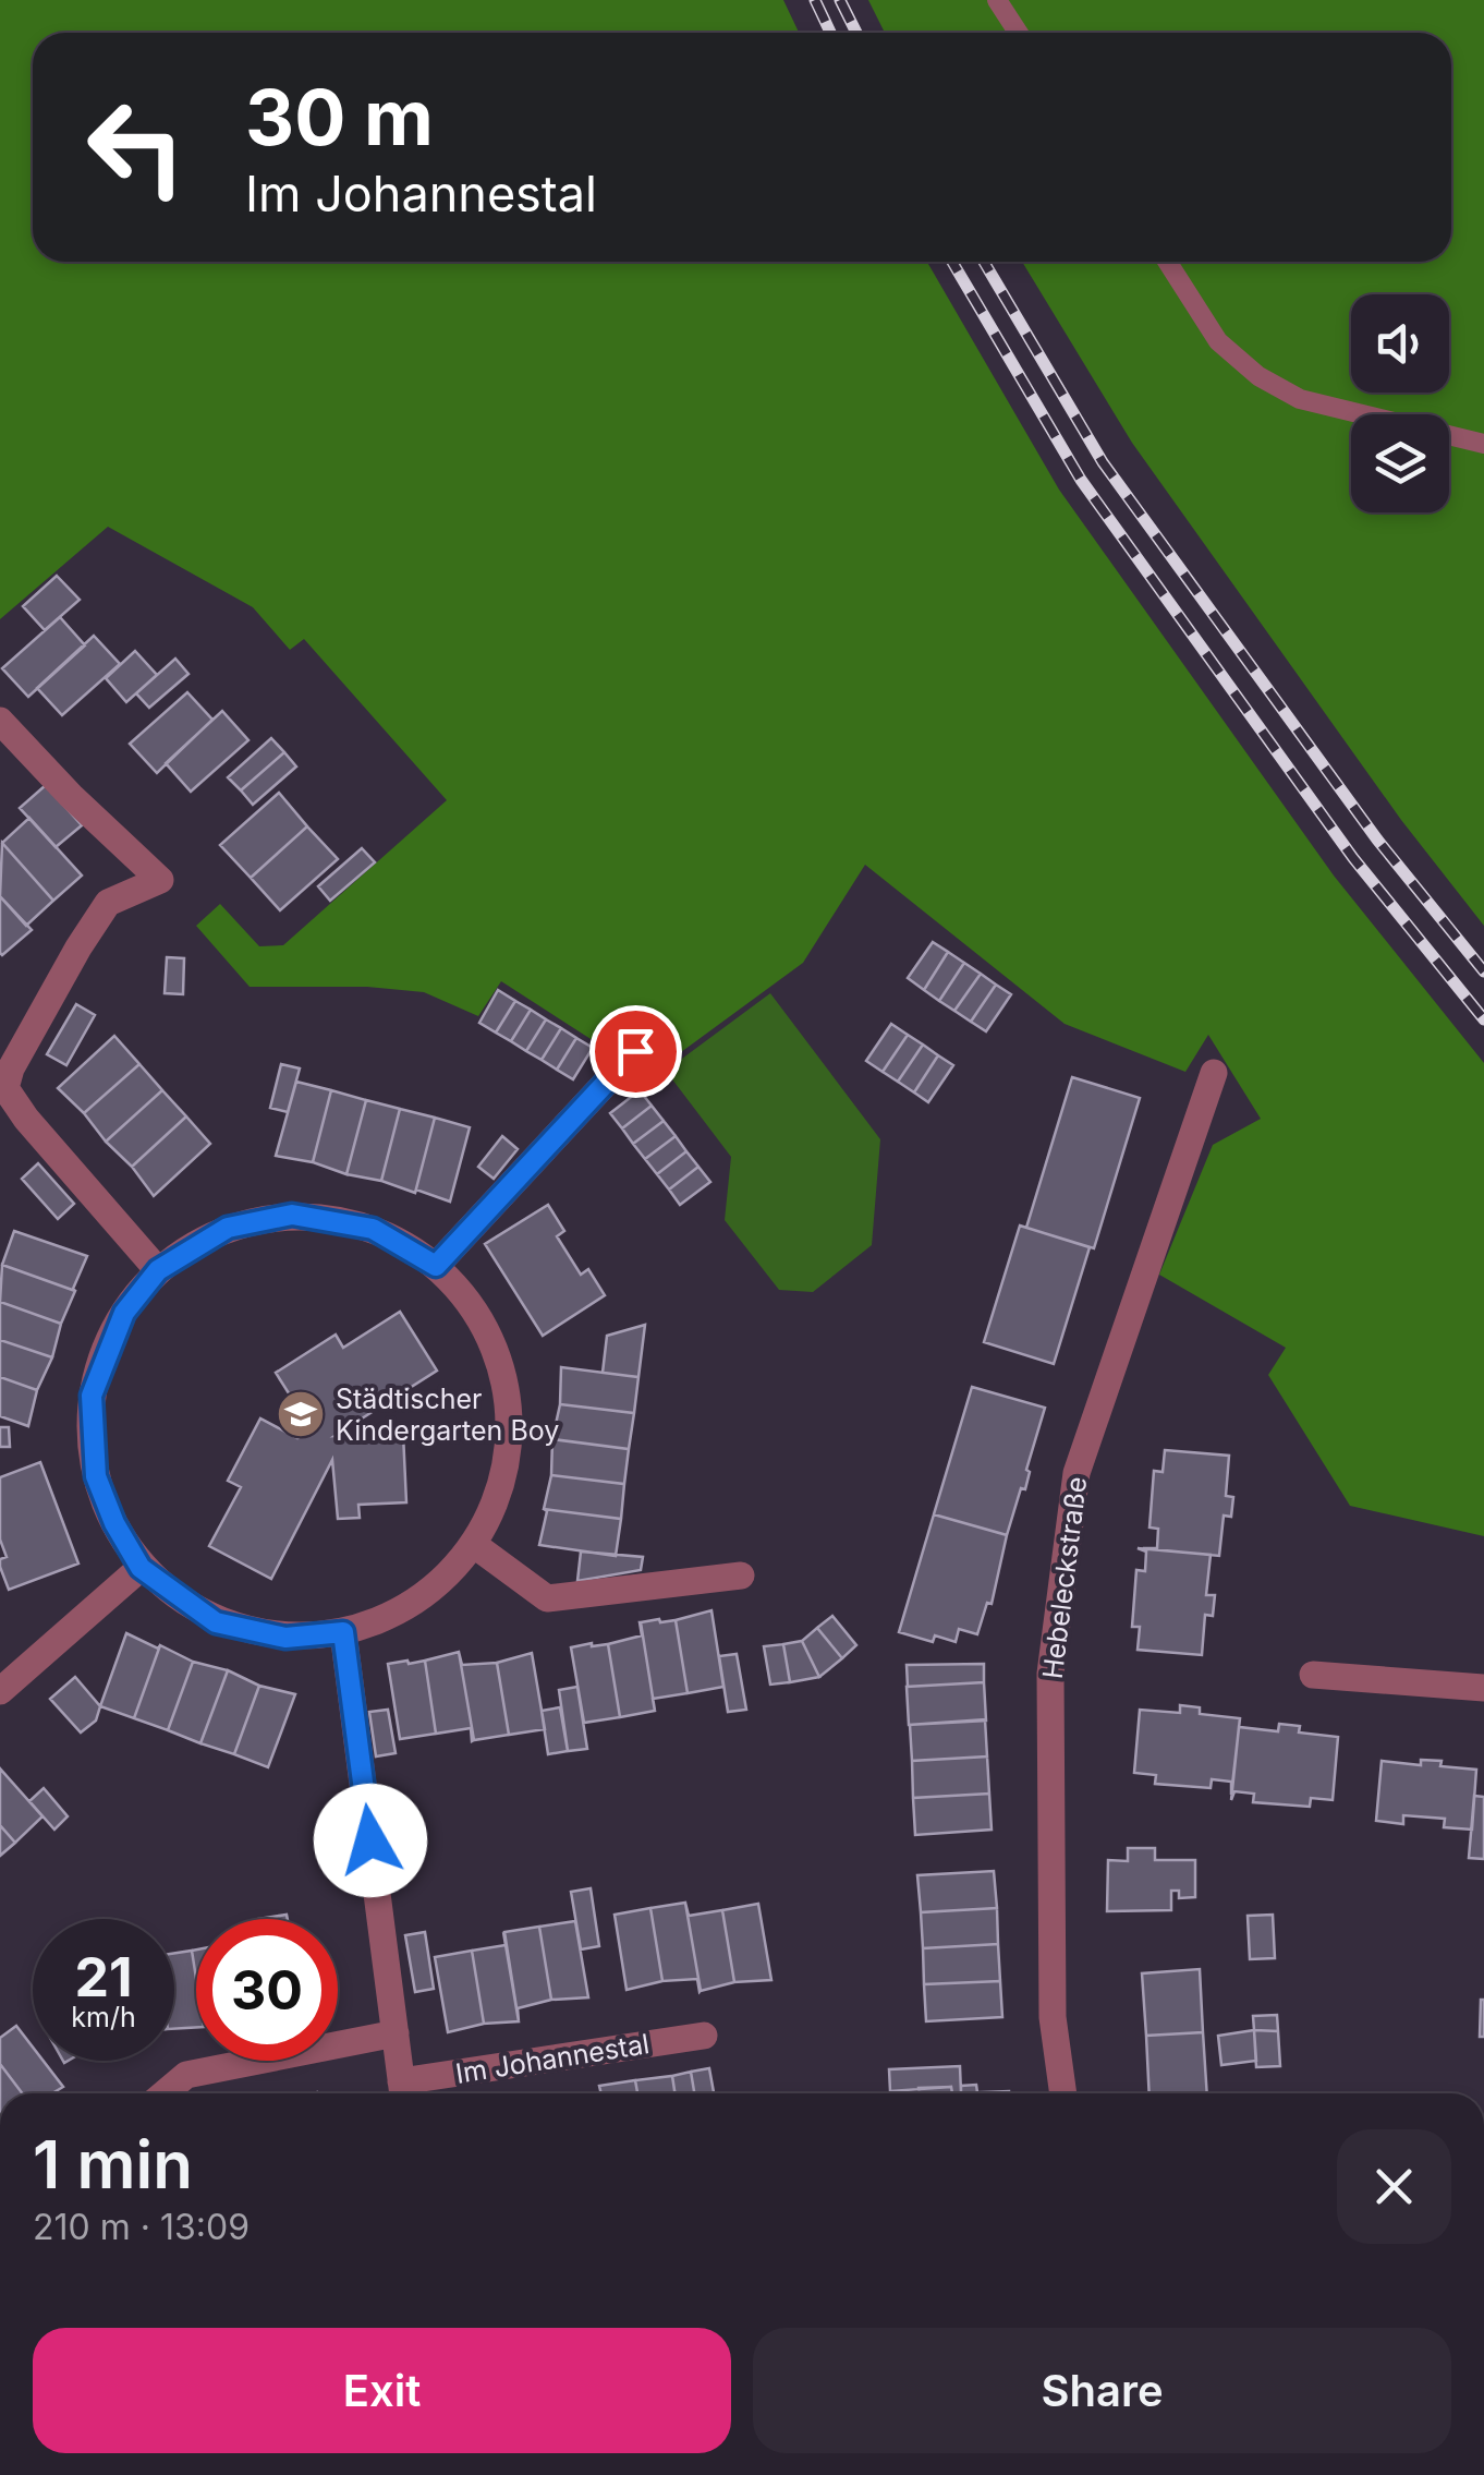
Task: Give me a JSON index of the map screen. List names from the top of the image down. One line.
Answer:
{"streets":{"street":["Hebeleckstraße","Im Johannestal"]},"places":{"school or university":["Städtischer Kindergarten Boy"]},"page":{"turn":["30 m","Im Johannestal"],"speed":"21 km/h","limit":"30","heading":["1 min","210 m · 13:09"],"buttons":["Exit","Share"]}}
